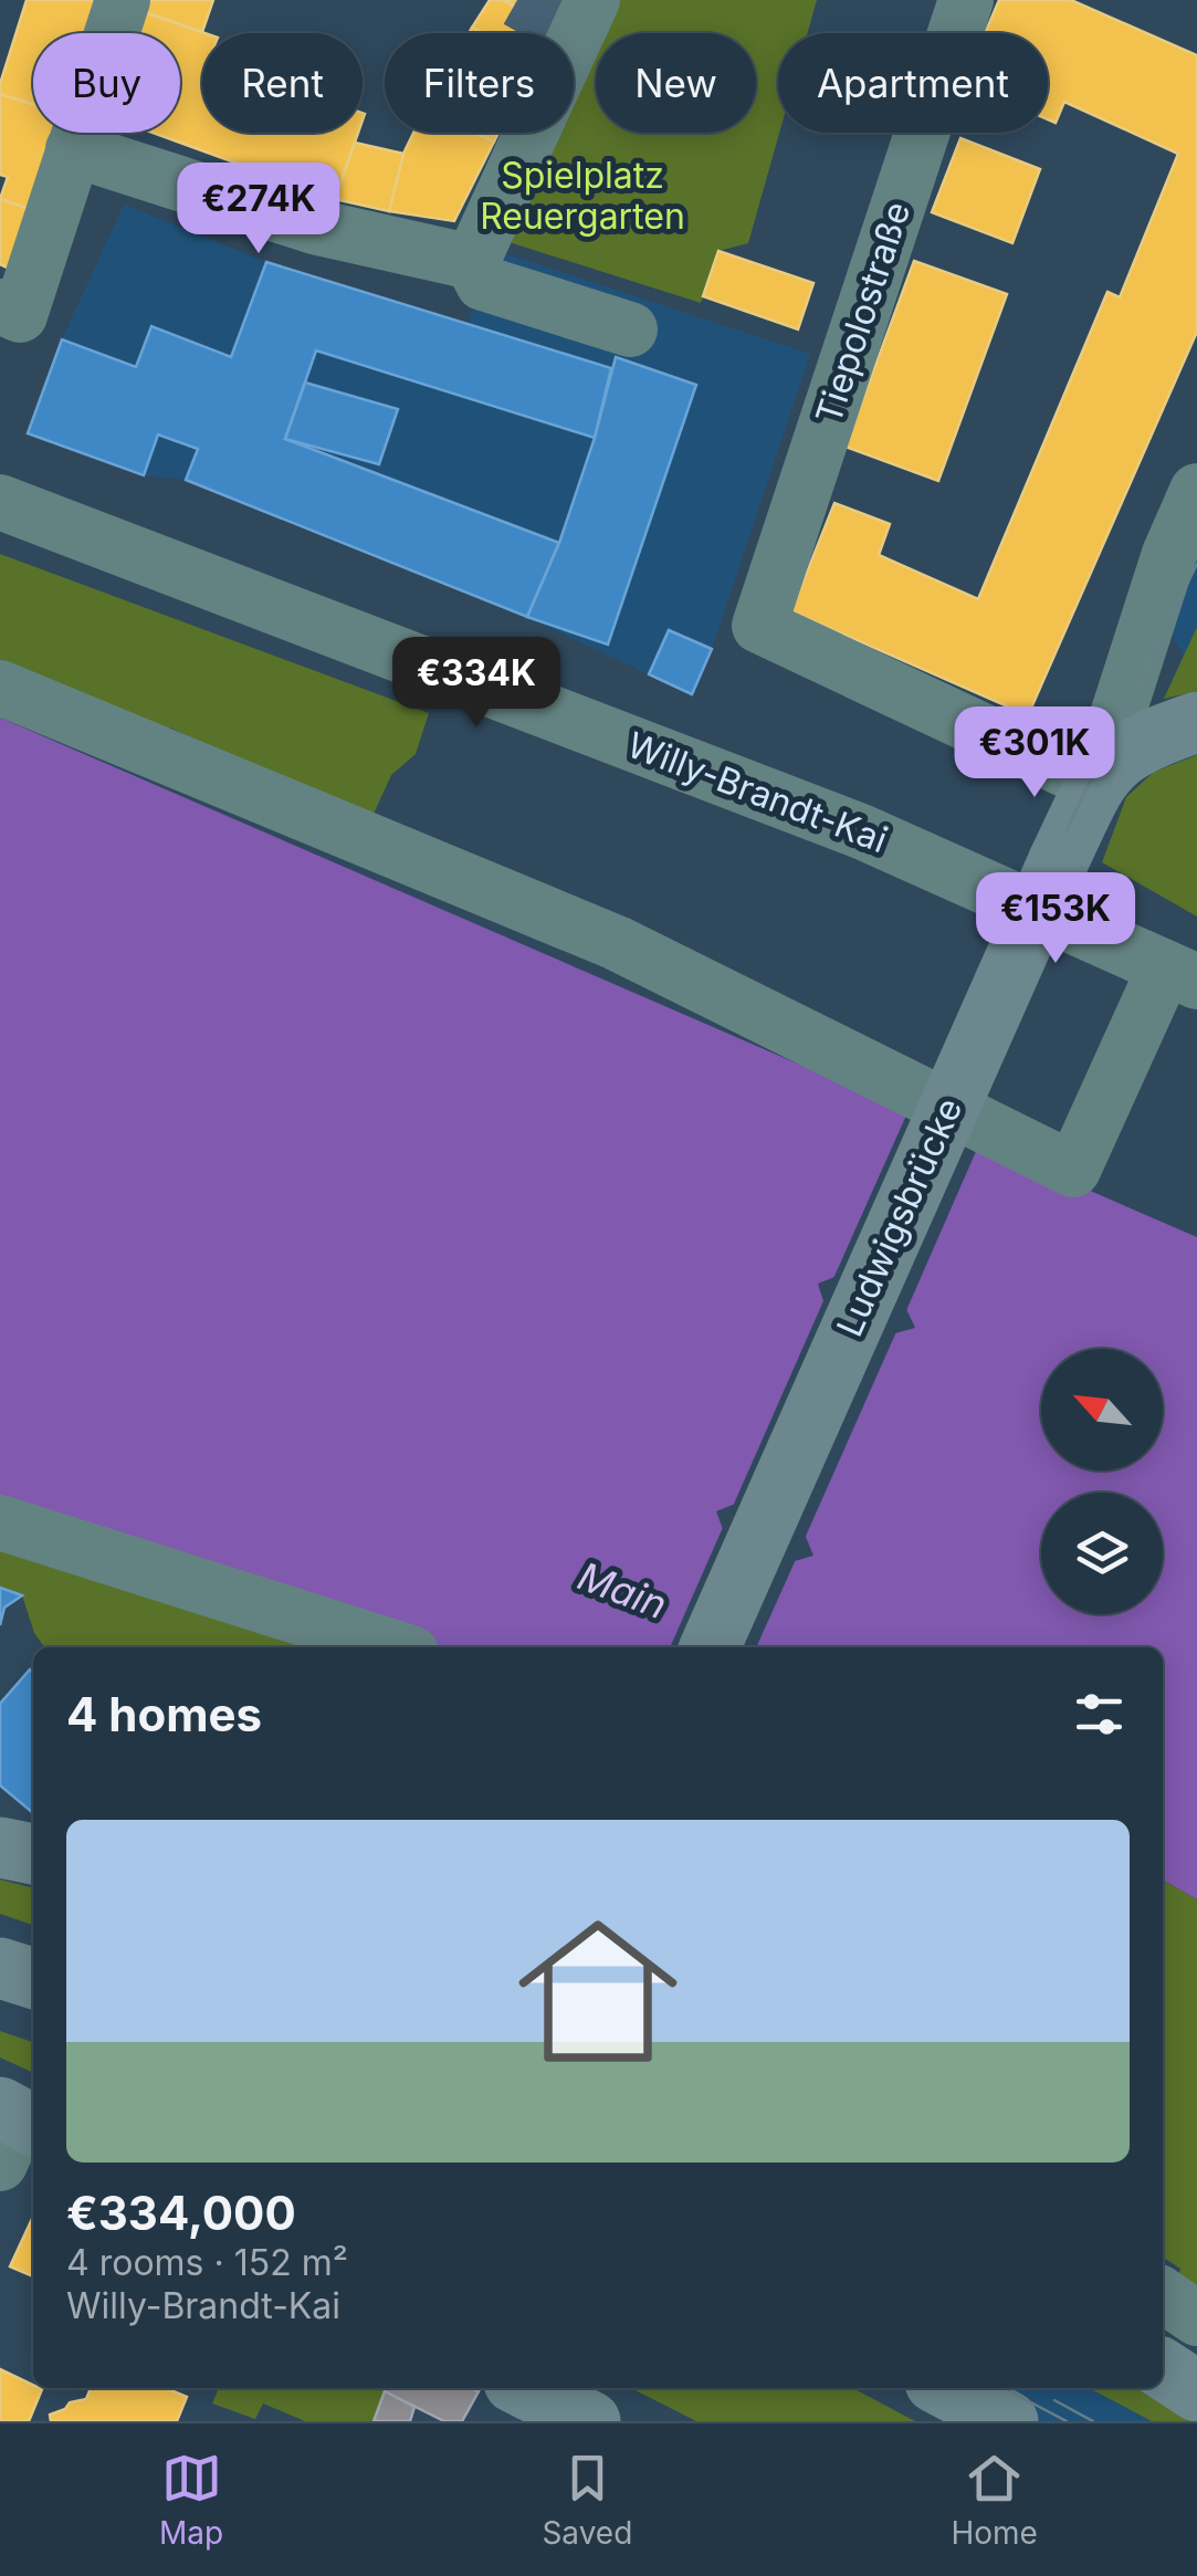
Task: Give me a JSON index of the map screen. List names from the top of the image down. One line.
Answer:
{"streets":{"main road":["Ludwigsbrücke"],"street":["Tiepolostraße","Willy-Brandt-Kai"]},"crossings":[["Tiepolostraße","Ludwigsbrücke"]],"water":["Main"],"parks":["Spielplatz Reuergarten"],"north":"top left","page":{"chip":["Buy","Rent","Filters","New","Apartment"],"price":["€274K","€334K","€301K","€153K"],"heading":"4 homes","list":[{"name":"€334,000","note":"4 rooms · 152 m² · Willy-Brandt-Kai"}],"tabs":["Map","Saved","Home"]}}
